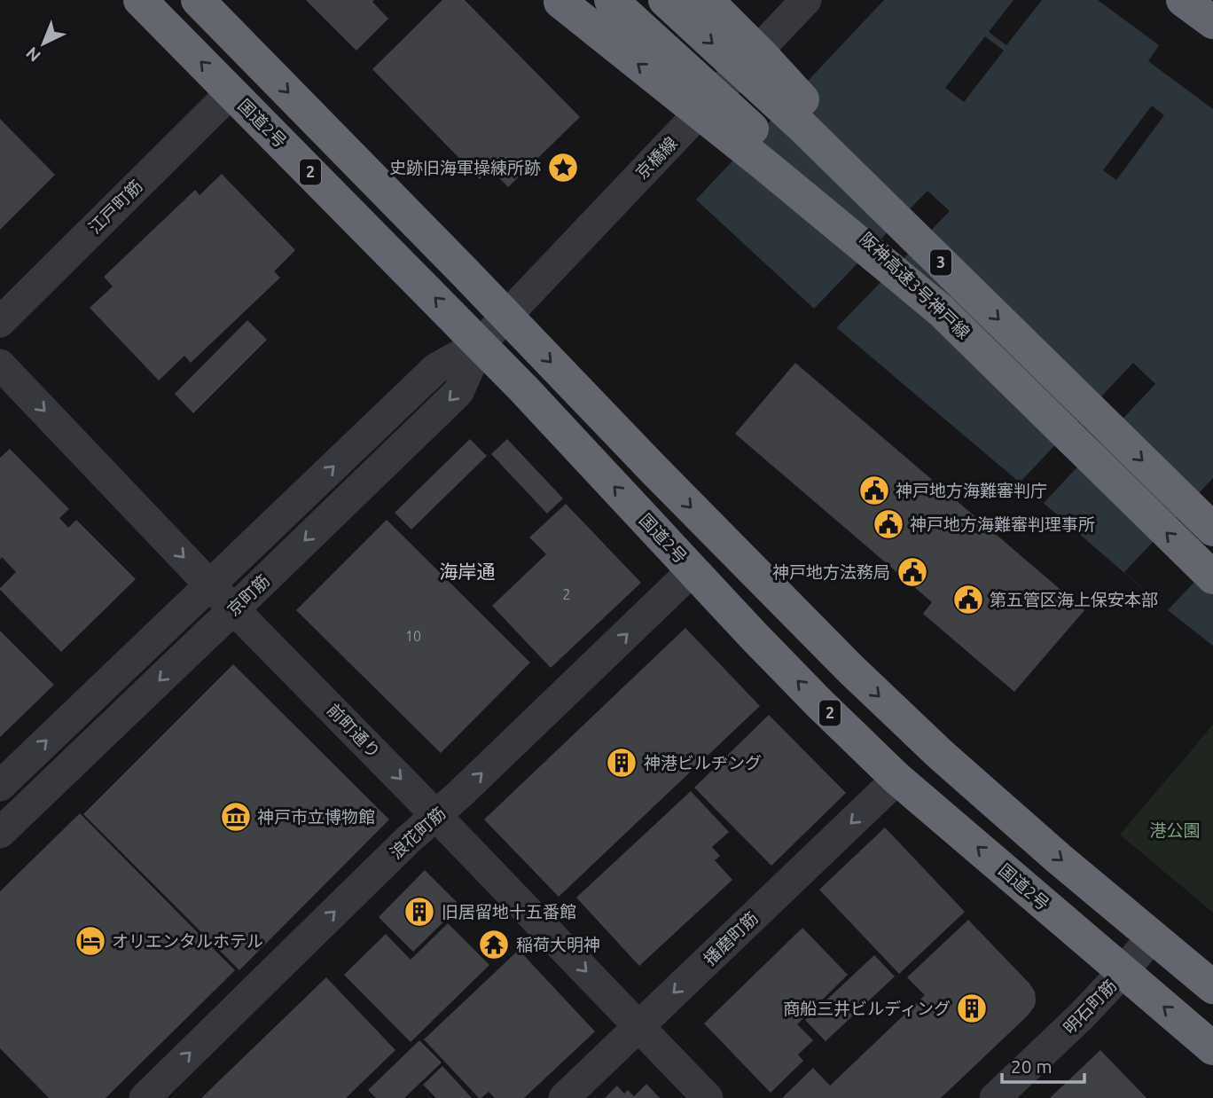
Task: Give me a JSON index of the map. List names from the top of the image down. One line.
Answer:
{"streets":{"highway":["国道2号","2","3","阪神高速3号神戸線"],"street":["京橋線","江戸町筋","京町筋","前町通り","浪花町筋","播磨町筋","明石町筋"]},"crossings":[["国道2号","江戸町筋"],["国道2号","京町筋"],["国道2号","浪花町筋"],["国道2号","播磨町筋"],["国道2号","明石町筋"],["京橋線","2"],["京橋線","京町筋"],["2","京町筋"],["2","明石町筋"],["3","阪神高速3号神戸線"],["京町筋","前町通り"],["前町通り","浪花町筋"],["前町通り","播磨町筋"]],"one_way":["前町通り","浪花町筋","播磨町筋"],"districts":["海岸通"],"parks":["港公園"],"places":{"place":["史跡旧海軍操練所跡"],"public building":["神戸地方海難審判庁","神戸地方海難審判理事所","神戸地方法務局","第五管区海上保安本部"],"building":["神港ビルヂング","旧居留地十五番館","商船三井ビルディング"],"museum":["神戸市立博物館"],"hotel":["オリエンタルホテル"],"temple":["稲荷大明神"]},"house_numbers":["2","10"],"scale_bar":"20 m","north":"bottom left"}
